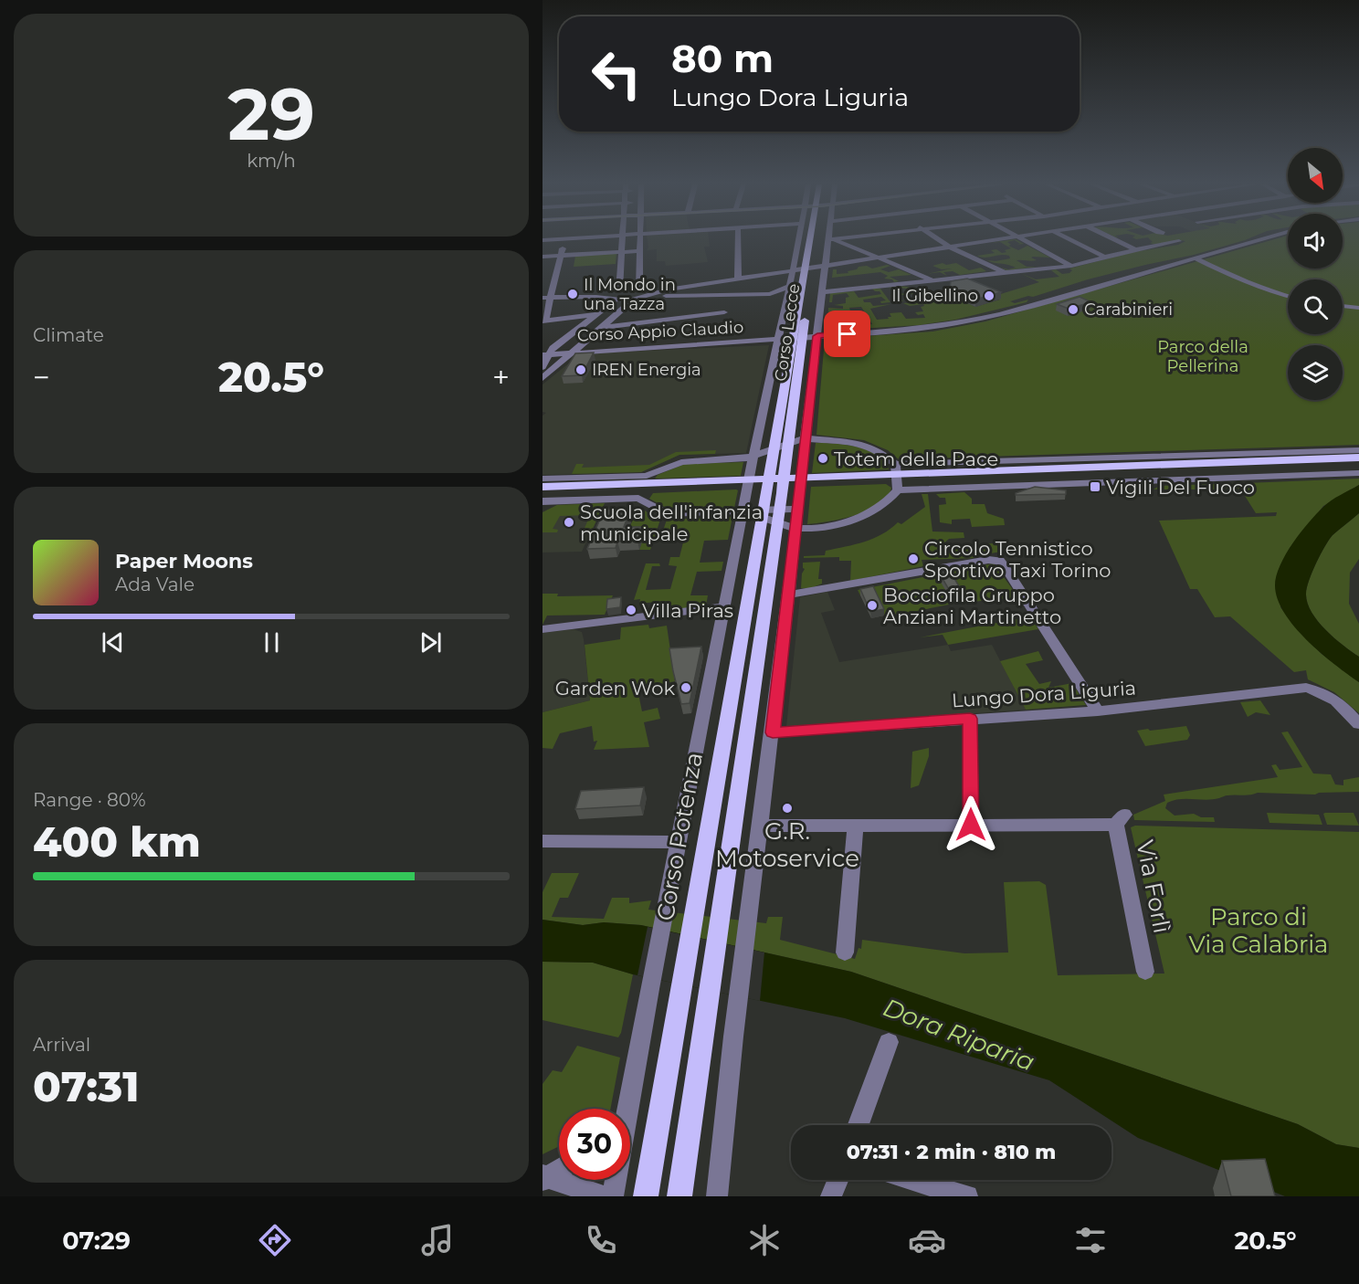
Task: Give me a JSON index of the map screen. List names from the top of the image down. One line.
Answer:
{"streets":{"main road":["Corso Lecce","Corso Potenza"],"street":["Corso Appio Claudio","Lungo Dora Liguria","Via Forlì"]},"crossings":[["Corso Appio Claudio","Corso Lecce"],["Corso Lecce","Corso Potenza"]],"water":["Dora Riparia"],"parks":["Parco della Pellerina","Parco di Via Calabria"],"places":{"other":["Il Mondo in una Tazza","Il Gibellino","Carabinieri","IREN Energia","Totem della Pace","Scuola dell'infanzia municipale","Circolo Tennistico Sportivo Taxi Torino","Bocciofila Gruppo Anziani Martinetto","Villa Piras","Garden Wok","G.R. Motoservice"],"transit":["Vigili Del Fuoco"]},"north":"bottom right","page":{"tile":[["29","km/h"],"Climate",["Range · 80%","400 km"],["Arrival","07:31"]],"turn":["80 m","Lungo Dora Liguria"],"heat":["−","20.5°","+"],"song":["Paper Moons","Ada Vale"],"limit":"30","trip":"07:31 · 2 min · 810 m","tabs":["07:29","20.5°"]}}
